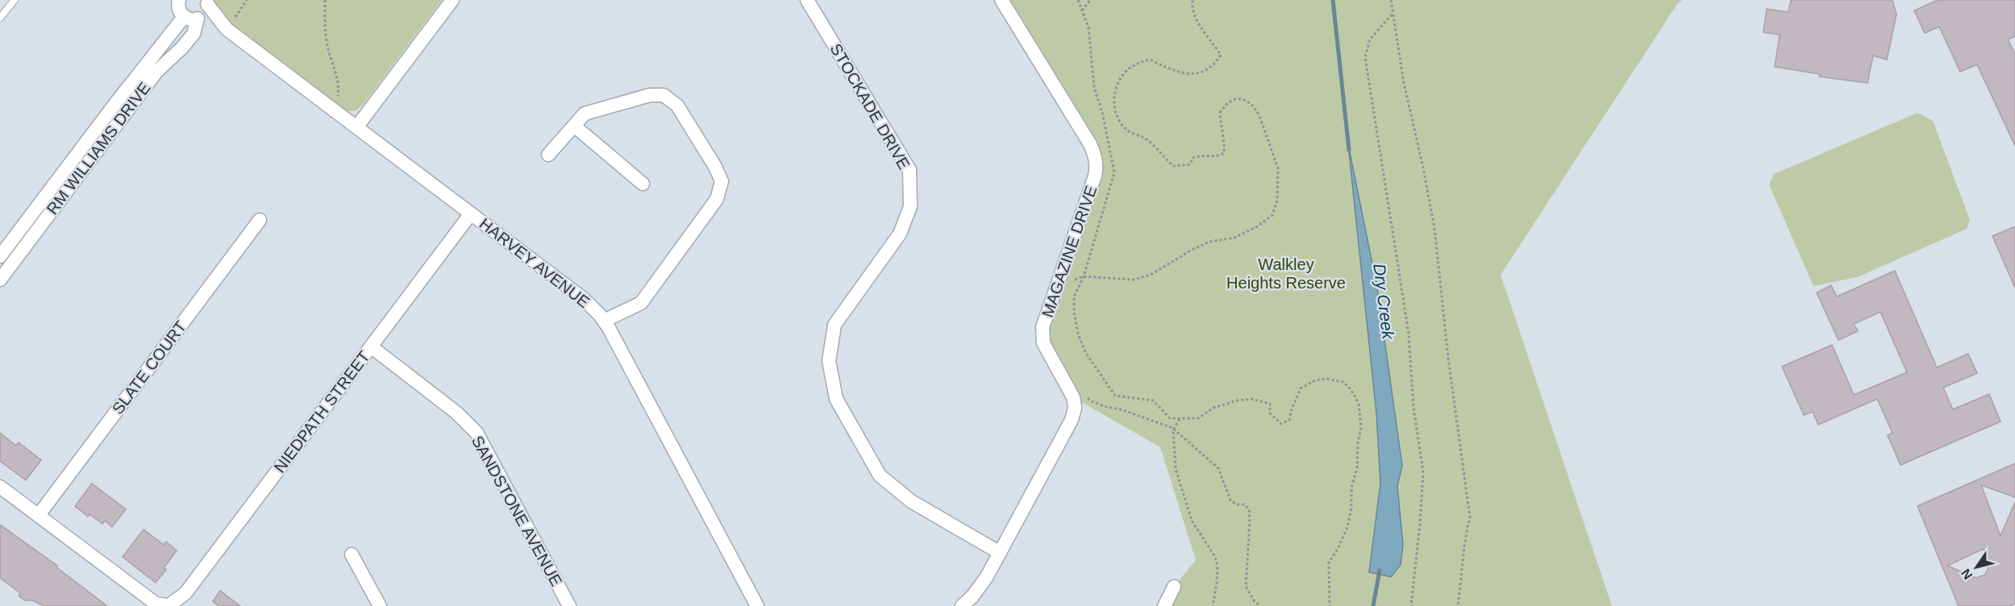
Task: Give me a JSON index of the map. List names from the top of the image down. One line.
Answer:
{"streets":{"street":["STOCKADE DRIVE","RM WILLIAMS DRIVE","MAGAZINE DRIVE","HARVEY AVENUE","SLATE COURT","NIEDPATH STREET","SANDSTONE AVENUE"]},"crossings":[["STOCKADE DRIVE","MAGAZINE DRIVE"],["RM WILLIAMS DRIVE","HARVEY AVENUE"],["HARVEY AVENUE","NIEDPATH STREET"],["NIEDPATH STREET","SANDSTONE AVENUE"]],"water":["Dry Creek"],"parks":["Walkley Heights Reserve"],"north":"bottom left"}
